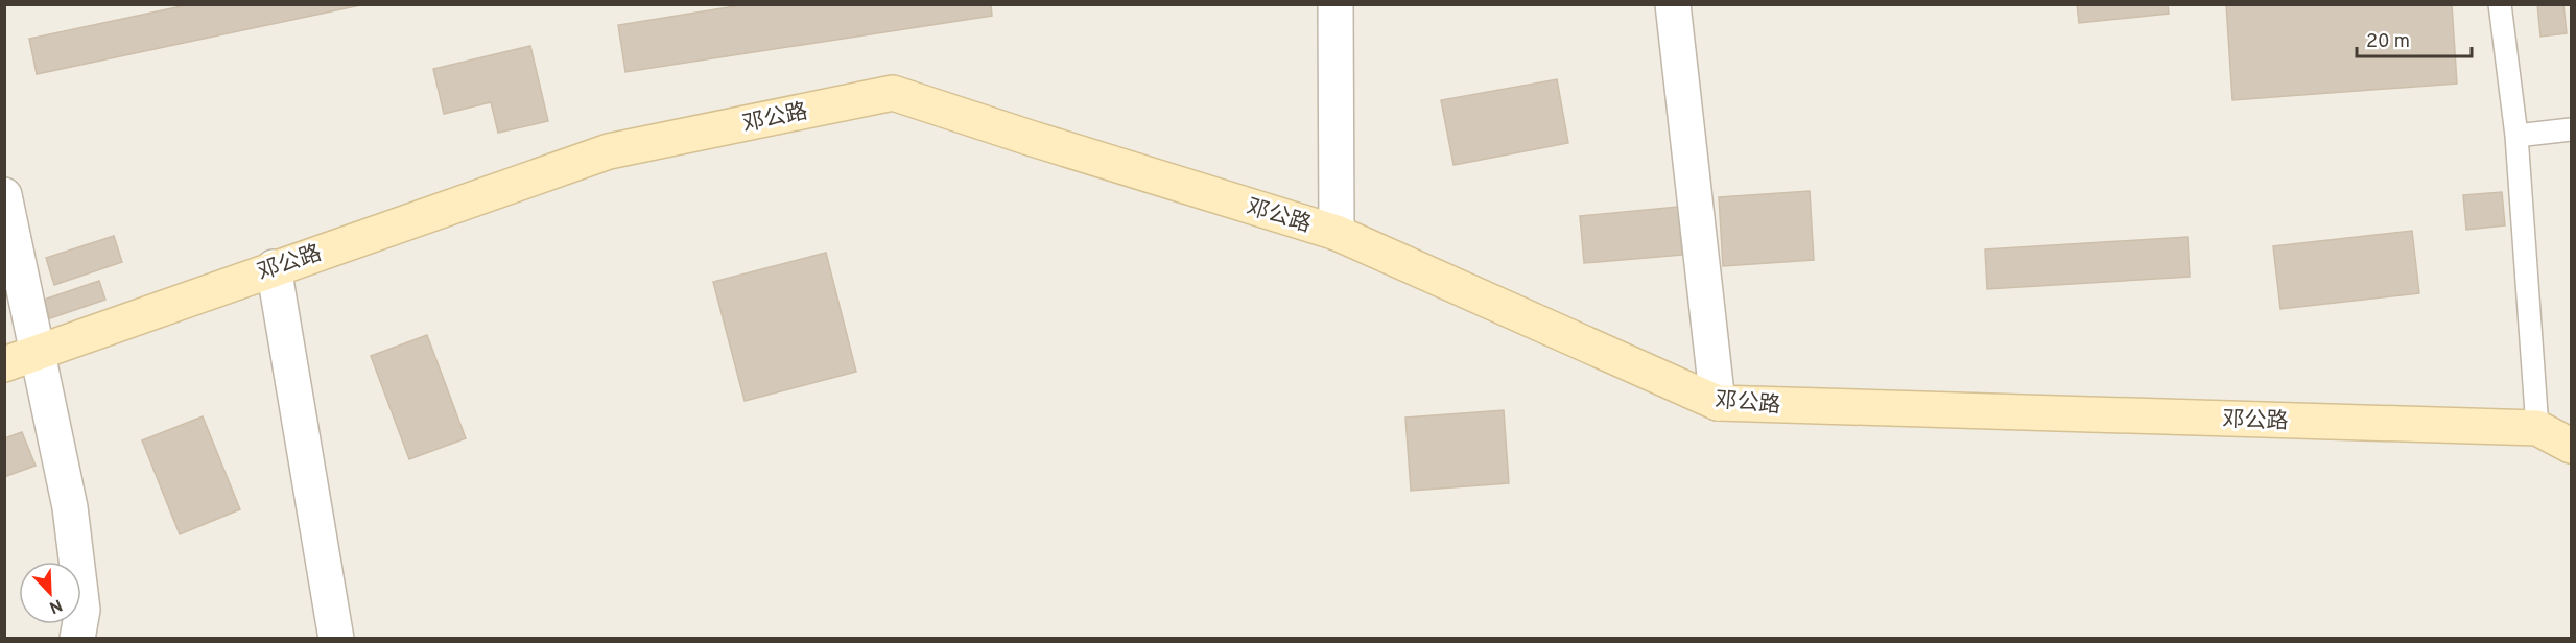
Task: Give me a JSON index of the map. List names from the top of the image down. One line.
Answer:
{"streets":{"street":["邓公路"]},"scale_bar":"20 m","north":"bottom right"}
